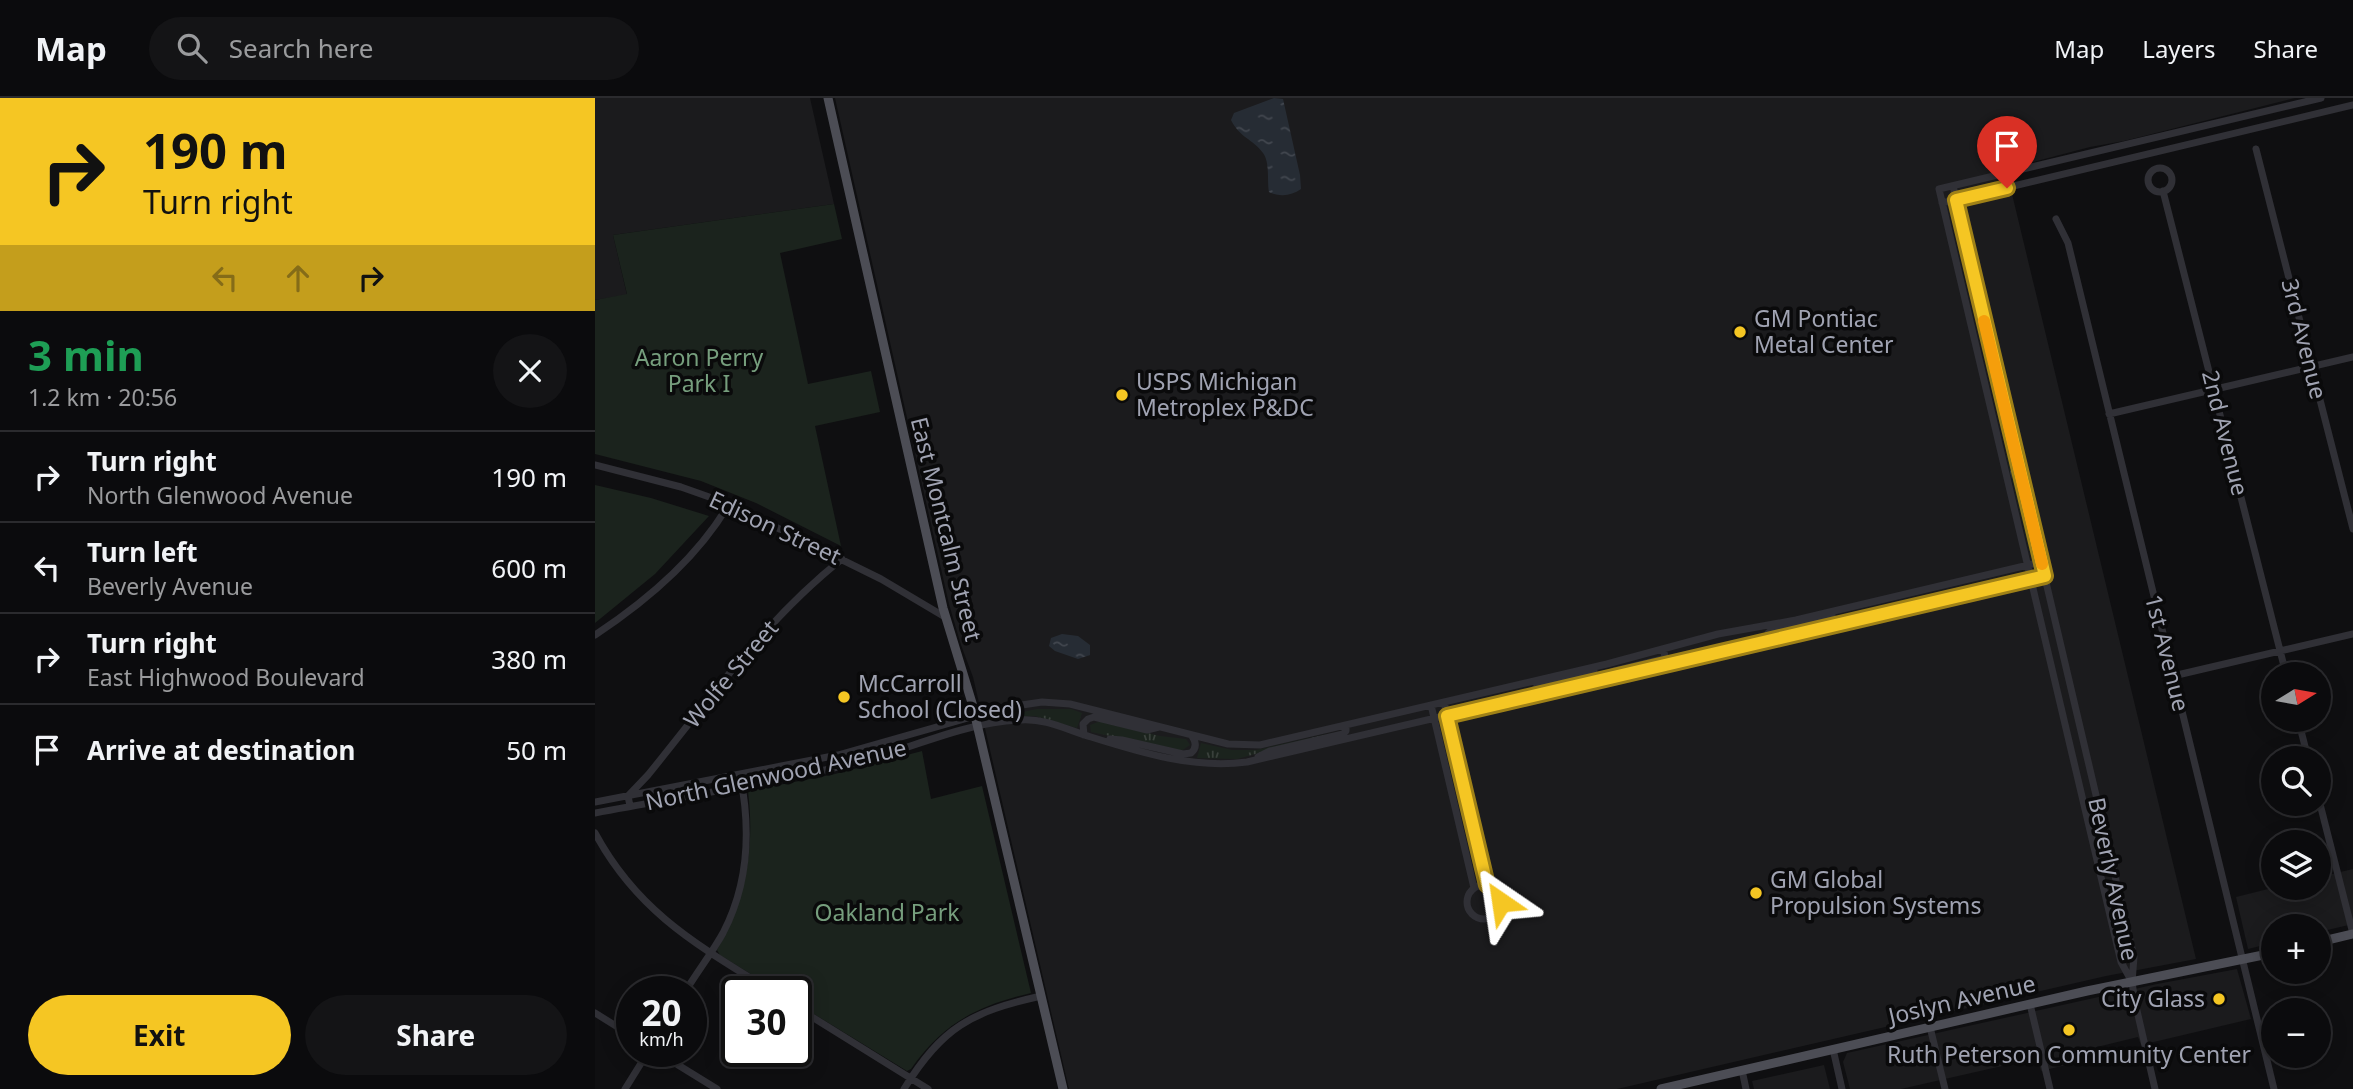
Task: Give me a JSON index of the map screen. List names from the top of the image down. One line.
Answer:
{"streets":{"main road":["East Montcalm Street","Joslyn Avenue"],"street":["3rd Avenue","2nd Avenue","Edison Street","1st Avenue","Wolfe Street","North Glenwood Avenue","Beverly Avenue"]},"crossings":[["Edison Street","East Montcalm Street"],["Edison Street","Wolfe Street"],["East Montcalm Street","North Glenwood Avenue"],["1st Avenue","Joslyn Avenue"],["Wolfe Street","North Glenwood Avenue"],["North Glenwood Avenue","Beverly Avenue"],["Beverly Avenue","Joslyn Avenue"]],"parks":["Aaron Perry Park I","Oakland Park"],"places":["GM Pontiac Metal Center","USPS Michigan Metroplex P&DC","McCarroll School (Closed)","GM Global Propulsion Systems","City Glass","Ruth Peterson Community Center"],"north":"right","page":{"header":"Map","search":"Search here","nav":["Map","Layers","Share"],"turn":["190 m","Turn right"],"heading":["3 min","1.2 km · 20:56"],"list":[{"name":"Turn right","note":"North Glenwood Avenue","value":"190 m"},{"name":"Turn left","note":"Beverly Avenue","value":"600 m"},{"name":"Turn right","note":"East Highwood Boulevard","value":"380 m"},{"name":"Arrive at destination","value":"50 m"}],"map_buttons":["+","−"],"speed":"20 km/h","limit":"30","buttons":["Exit","Share"]}}
